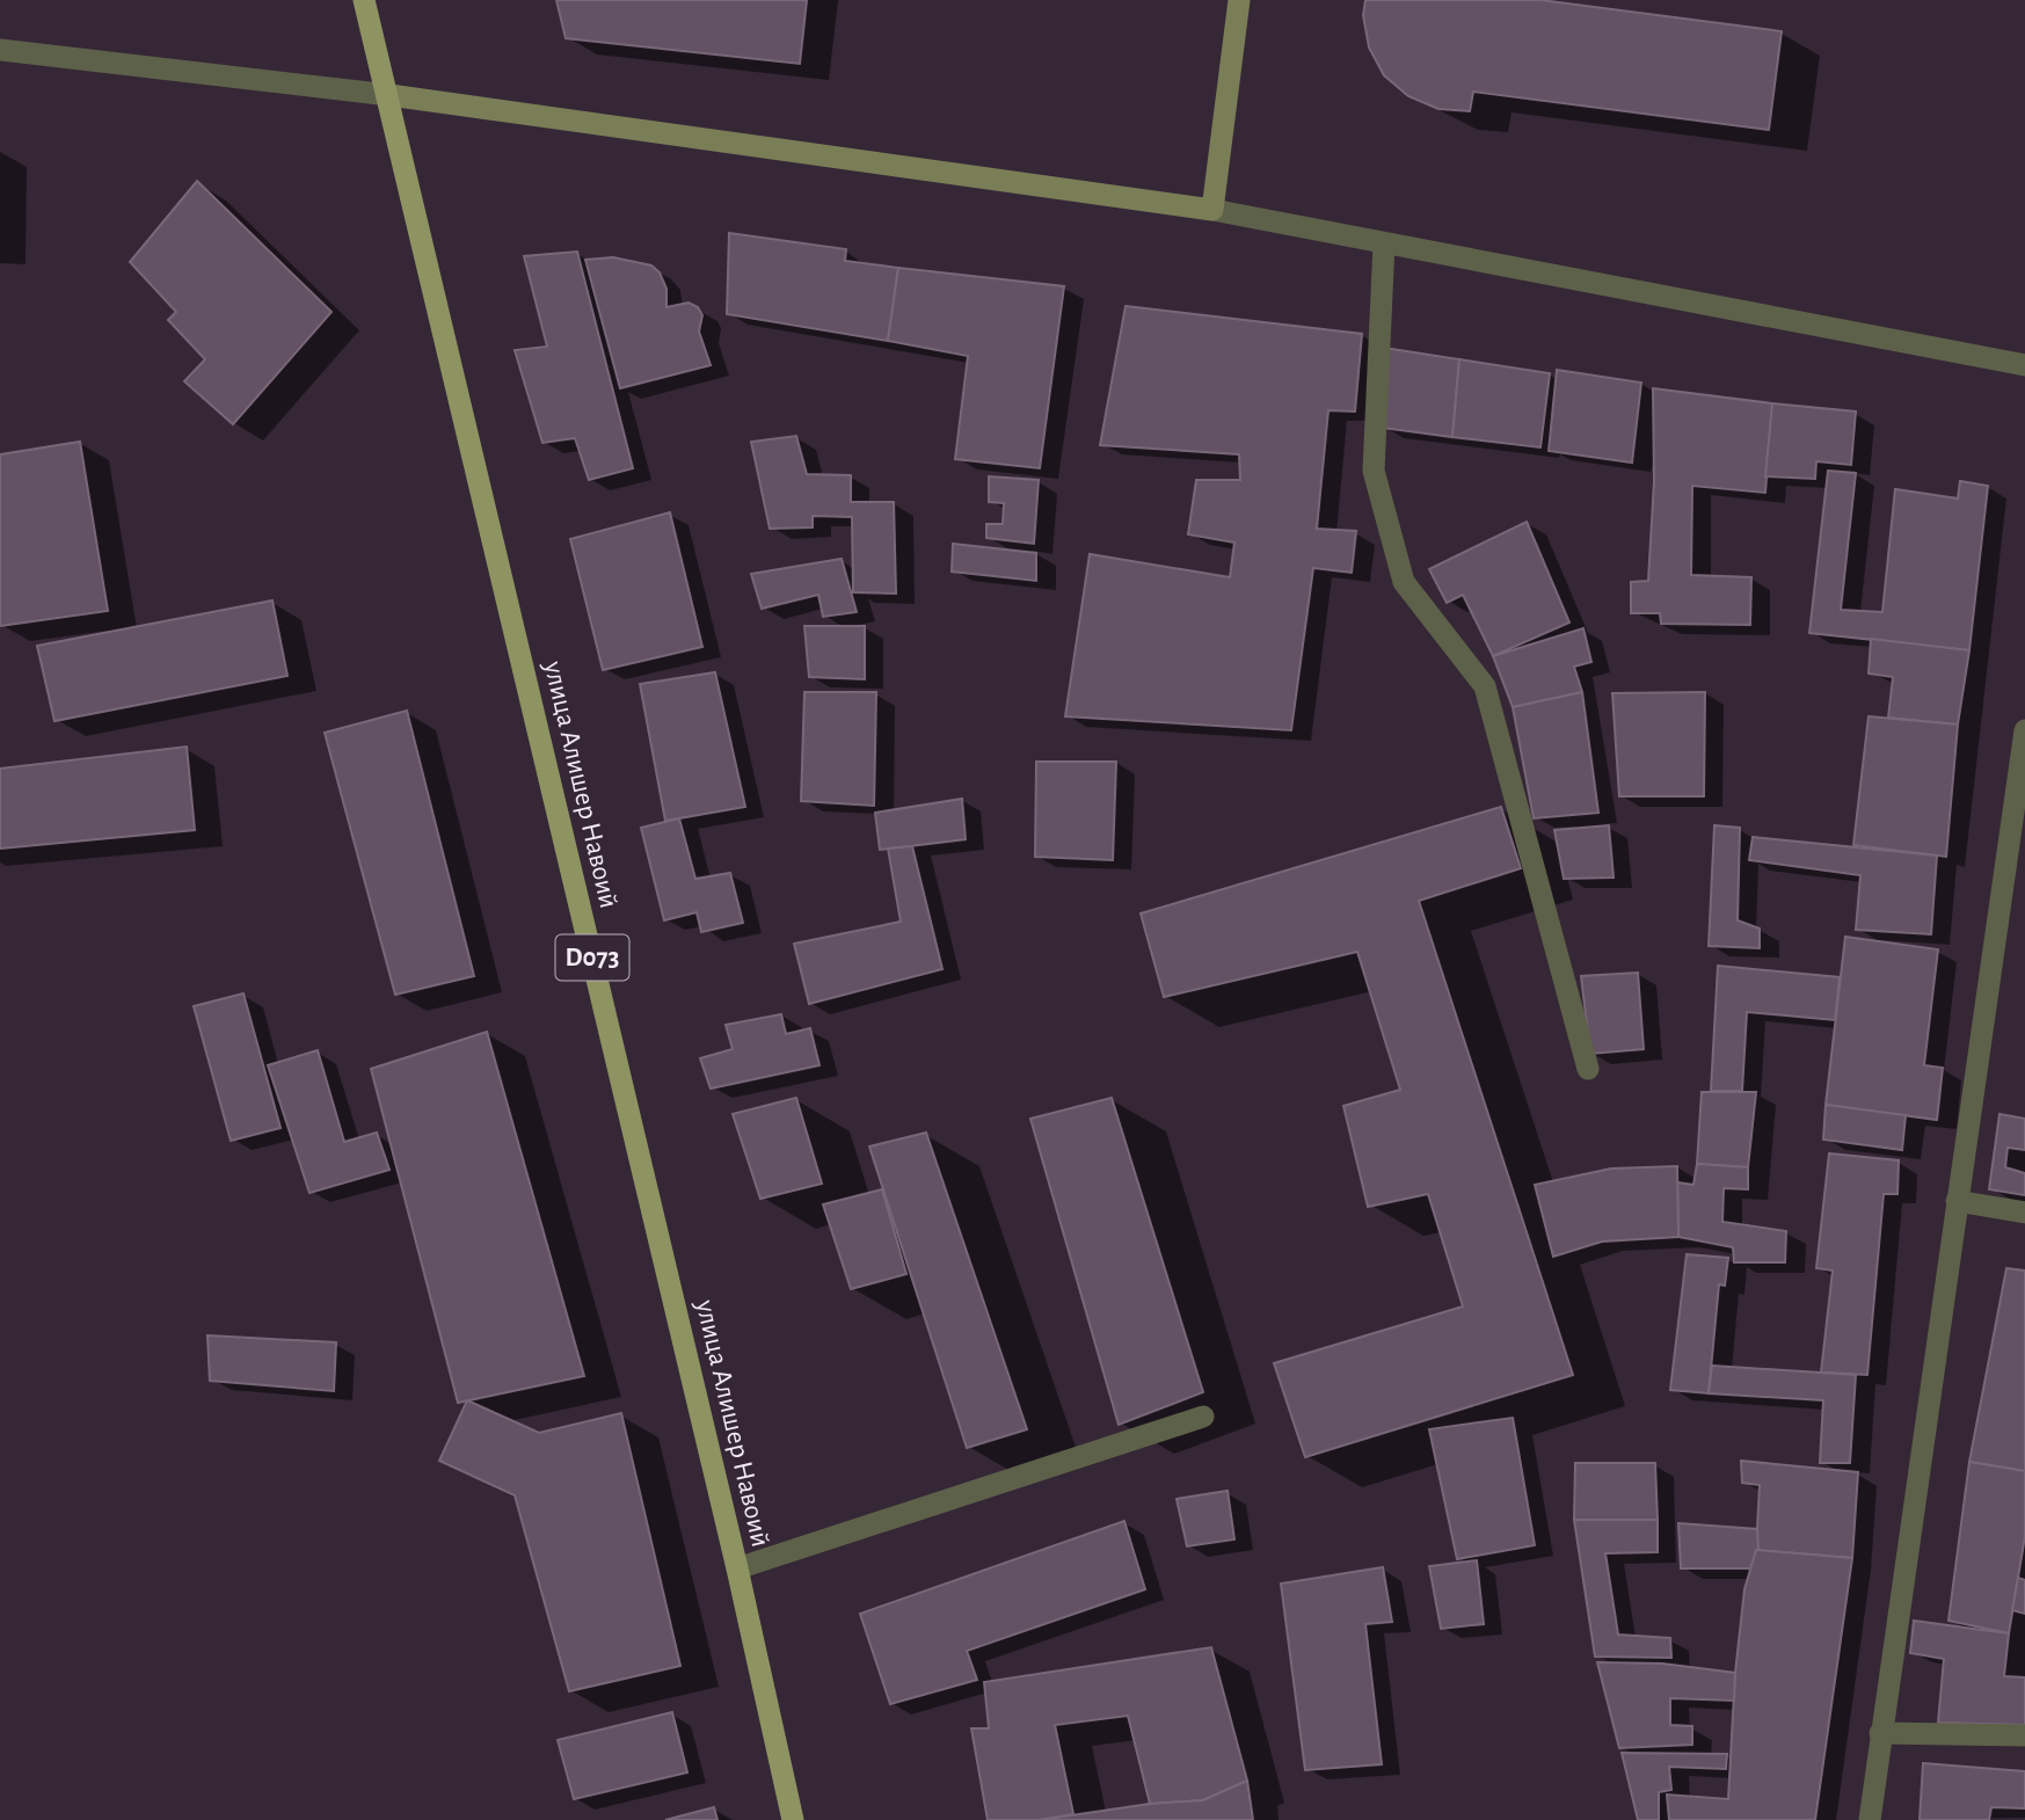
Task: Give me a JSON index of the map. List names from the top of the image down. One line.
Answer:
{"streets":{"main road":["улица Алишер Навоий","D073"]}}
